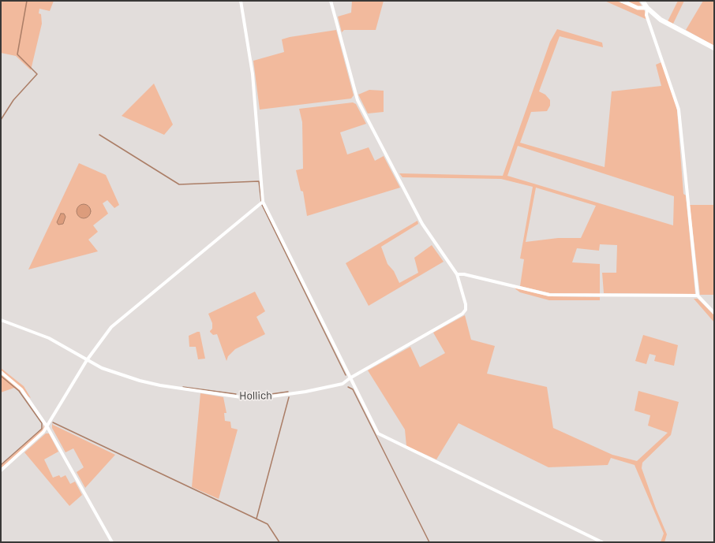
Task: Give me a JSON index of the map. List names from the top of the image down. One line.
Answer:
{"streets":{"street":["Hollich"]}}
